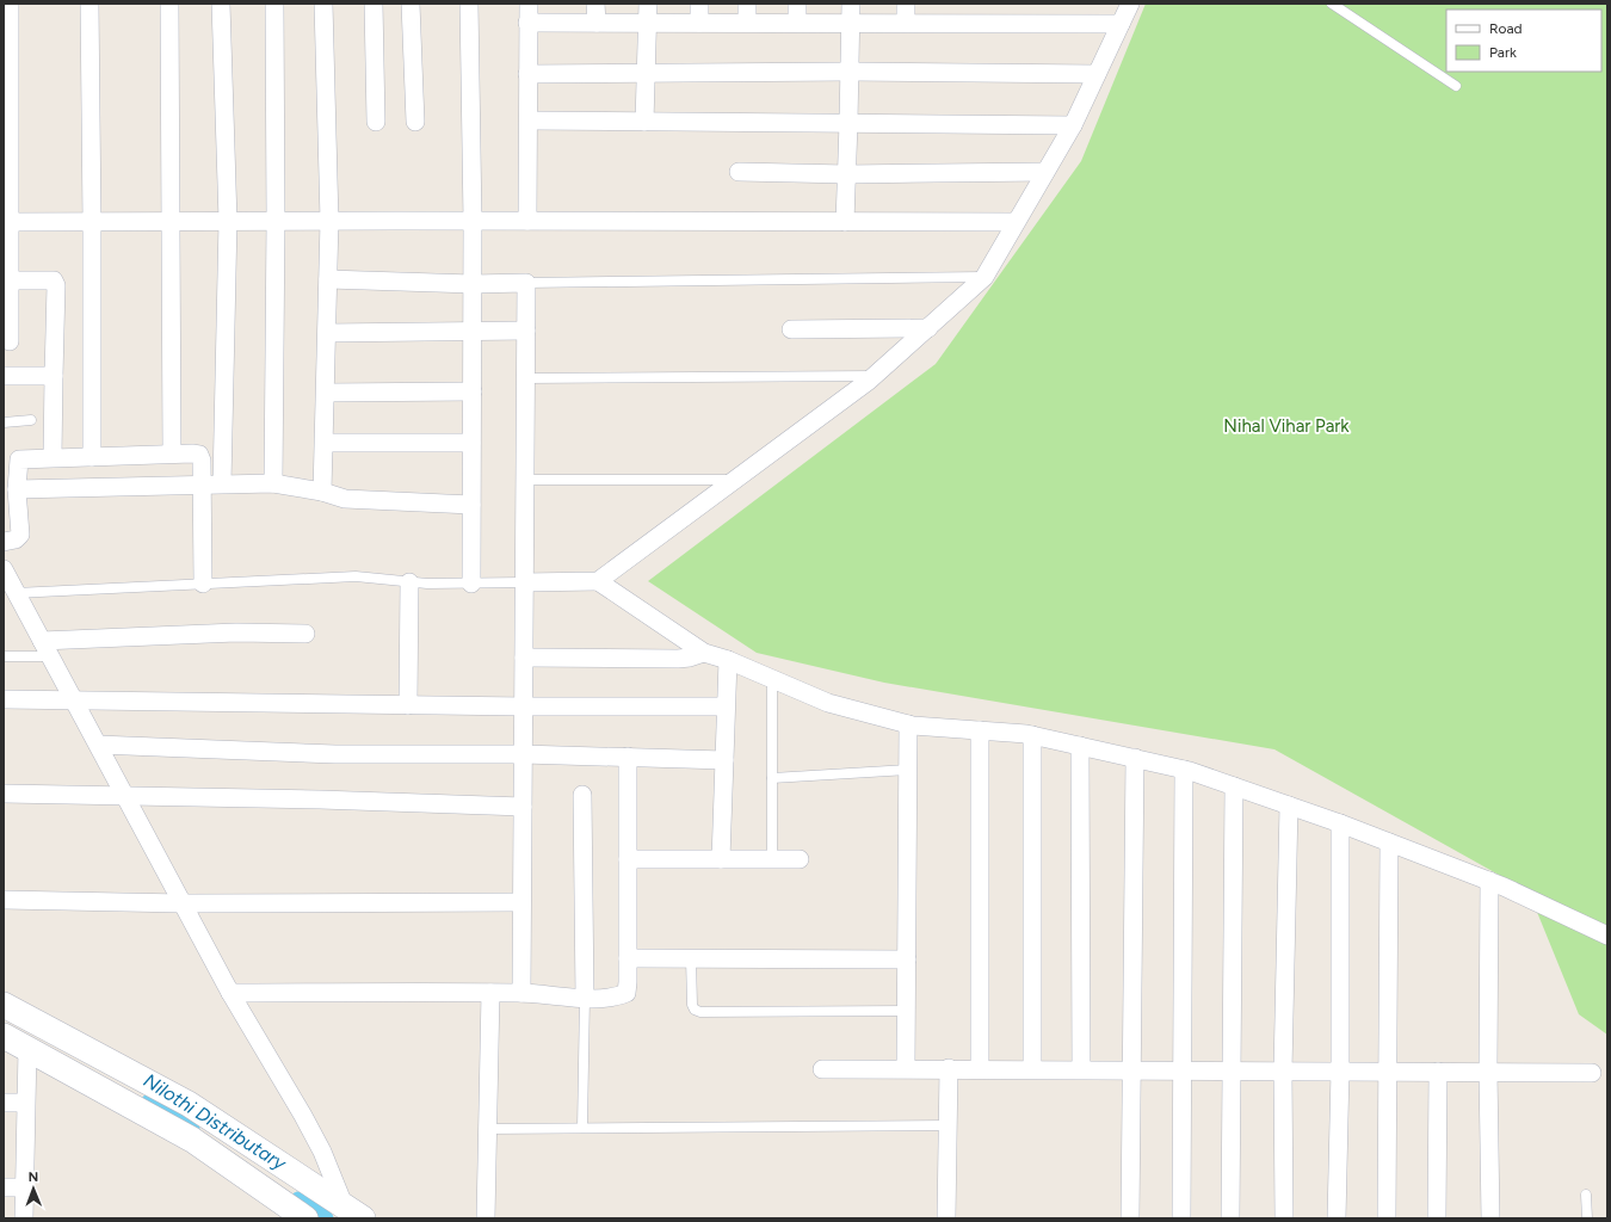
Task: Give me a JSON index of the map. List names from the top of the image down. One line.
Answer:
{"water":["Nilothi Distributary"],"parks":["Nihal Vihar Park"],"legend":["Road","Park"],"north":"top"}
